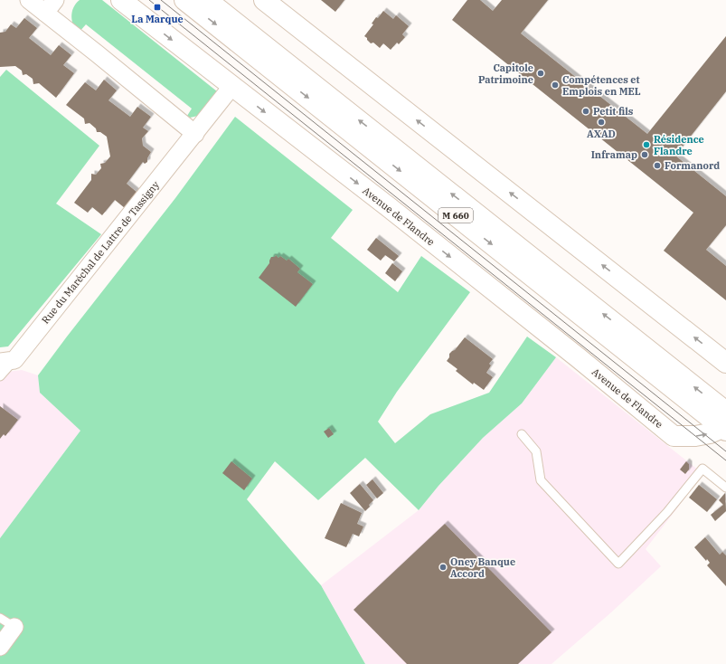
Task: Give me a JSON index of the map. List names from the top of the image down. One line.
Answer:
{"streets":{"street":["M 660","Avenue de Flandre","Rue du Maréchal de Lattre de Tassigny"]},"crossings":[["M 660","Avenue de Flandre"],["Avenue de Flandre","Rue du Maréchal de Lattre de Tassigny"]],"places":{"transit":["La Marque"],"other":["Capitole Patrimoine","Compétences et Emplois en MEL","Petit fils","AXAD","Résidence Flandre","Inframap","Formanord","Oney Banque Accord"]}}
